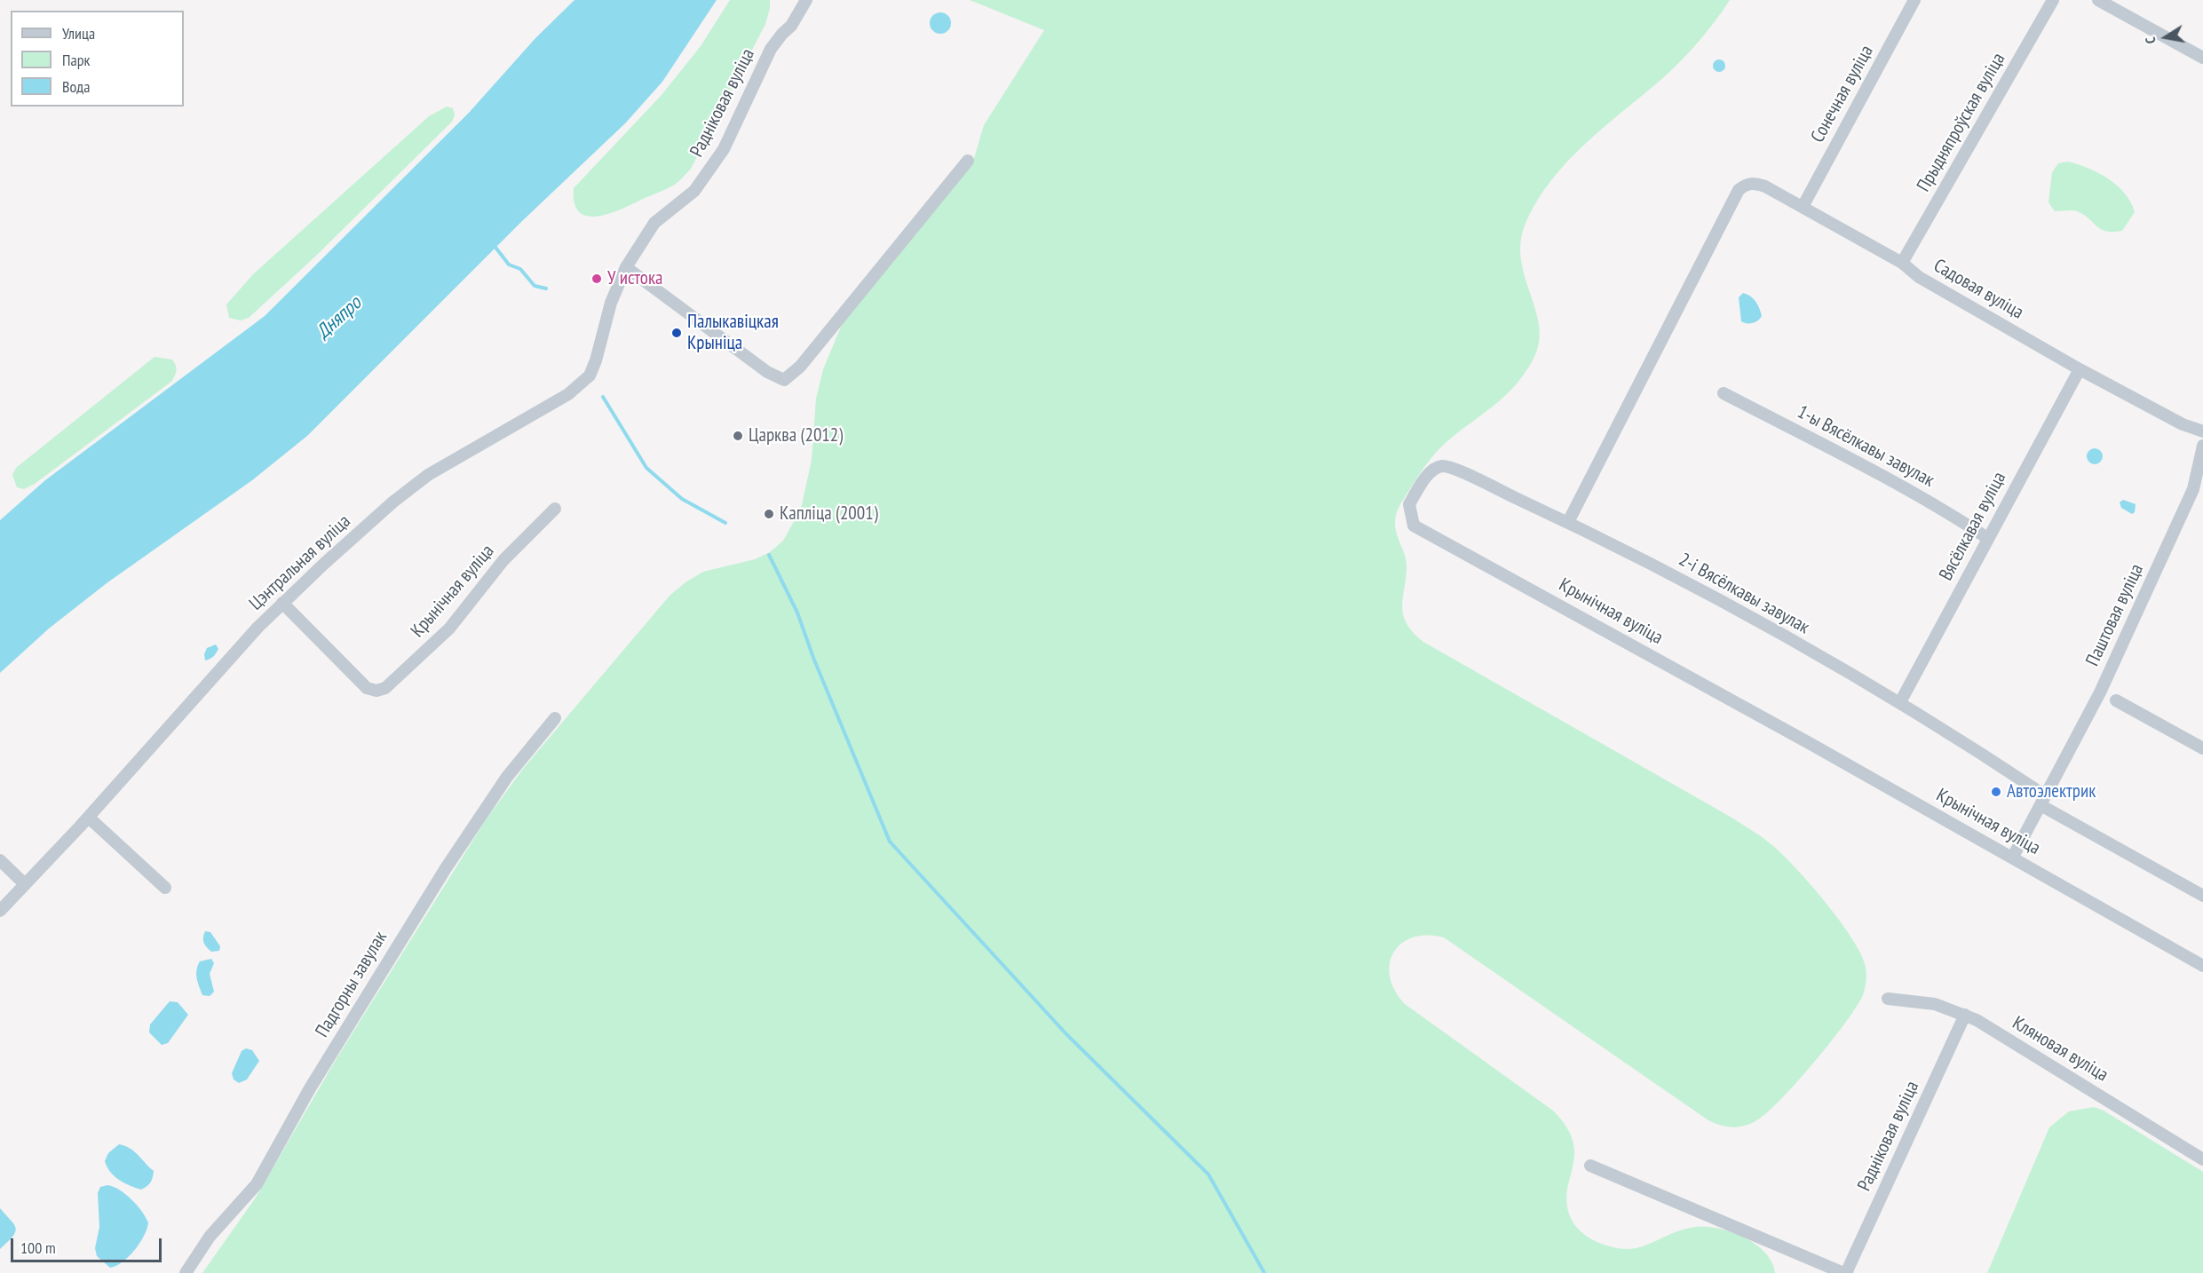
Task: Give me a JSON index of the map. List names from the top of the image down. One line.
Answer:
{"streets":{"street":["Сонечная вуліца","Радніковая вуліца","Прыдняпроўская вуліца","Садовая вуліца","1-ы Вясёлкавы завулак","Вясёлкавая вуліца","Цэнтральная вуліца","Крынічная вуліца","2-і Вясёлкавы завулак","Паштовая вуліца","Падгорны завулак","Кляновая вуліца"]},"crossings":[["Сонечная вуліца","Садовая вуліца"],["Радніковая вуліца","Цэнтральная вуліца"],["Радніковая вуліца","Кляновая вуліца"],["Прыдняпроўская вуліца","Садовая вуліца"],["Садовая вуліца","Вясёлкавая вуліца"],["Садовая вуліца","Крынічная вуліца"],["Садовая вуліца","2-і Вясёлкавы завулак"],["1-ы Вясёлкавы завулак","Вясёлкавая вуліца"],["Вясёлкавая вуліца","2-і Вясёлкавы завулак"],["Цэнтральная вуліца","Крынічная вуліца"],["Крынічная вуліца","2-і Вясёлкавы завулак"],["Крынічная вуліца","Паштовая вуліца"]],"water":["Дняпро"],"places":["У истока","Палыкавіцкая Крыніца","Царква (2012)","Капліца (2001)","Автоэлектрик"],"legend":["Улица","Парк","Вода"],"scale_bar":"100 m","north":"left"}
